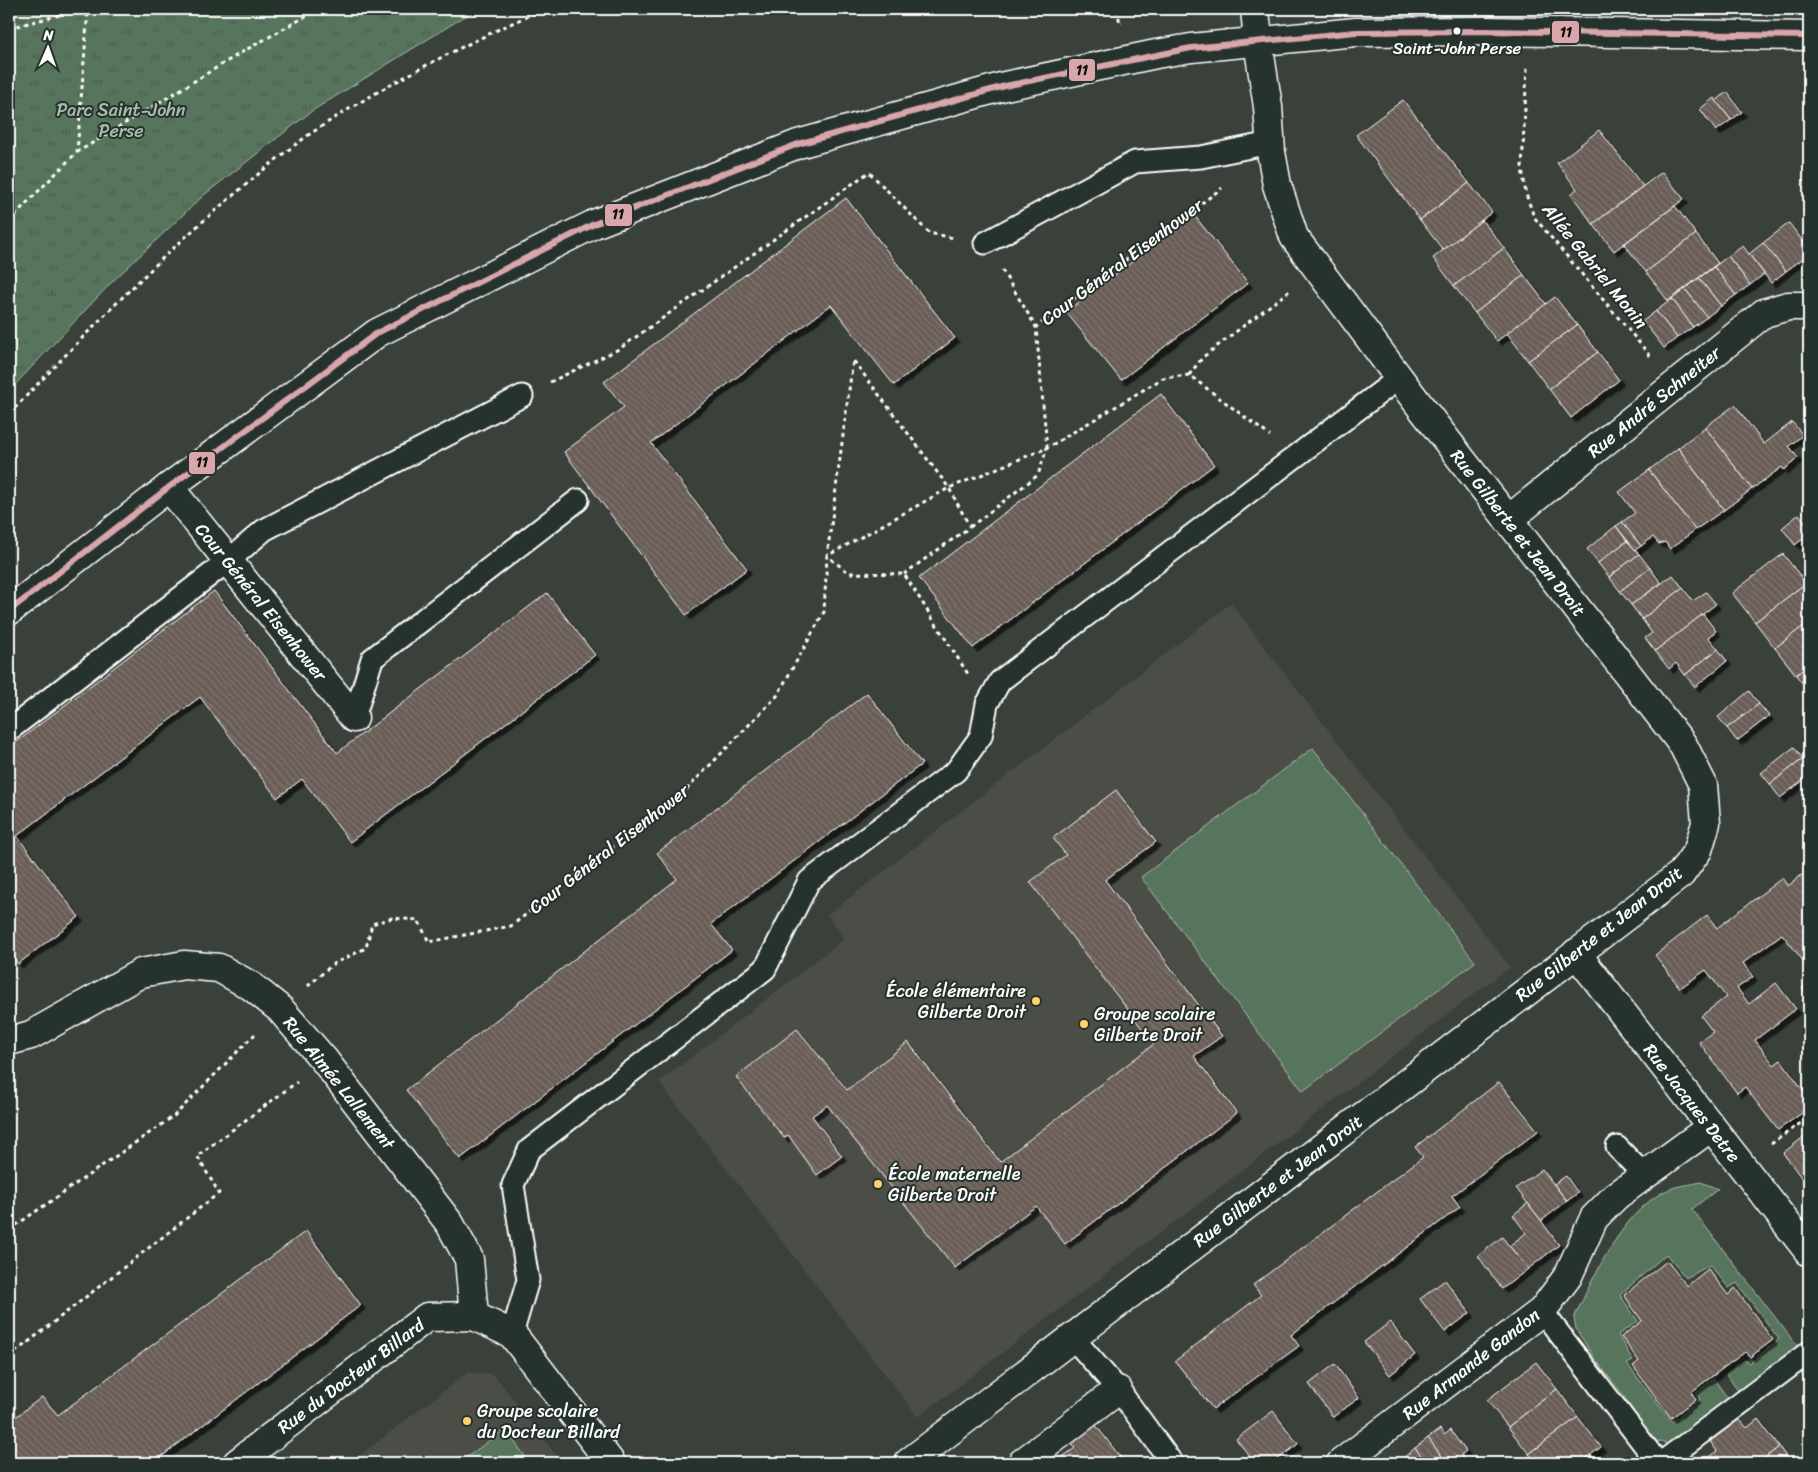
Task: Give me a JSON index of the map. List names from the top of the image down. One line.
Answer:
{"streets":{"street":["Cour Général Eisenhower","Rue André Schneiter","Rue Gilberte et Jean Droit","Rue Aimée Lallement","Rue Jacques Detre","Rue Armande Gandon","Rue du Docteur Billard"],"path":["Allée Gabriel Monin"]},"crossings":[["Cour Général Eisenhower","Rue Aimée Lallement"],["Allée Gabriel Monin","Rue André Schneiter"],["Rue André Schneiter","Rue Gilberte et Jean Droit"],["Rue Gilberte et Jean Droit","Rue Jacques Detre"],["Rue Aimée Lallement","Rue du Docteur Billard"],["Rue Jacques Detre","Rue Armande Gandon"]],"parks":["Parc Saint-John Perse"],"places":["Saint-John Perse","École élémentaire Gilberte Droit","Groupe scolaire Gilberte Droit","École maternelle Gilberte Droit","Groupe scolaire du Docteur Billard"],"lines":["transit line 11"],"north":"top"}
